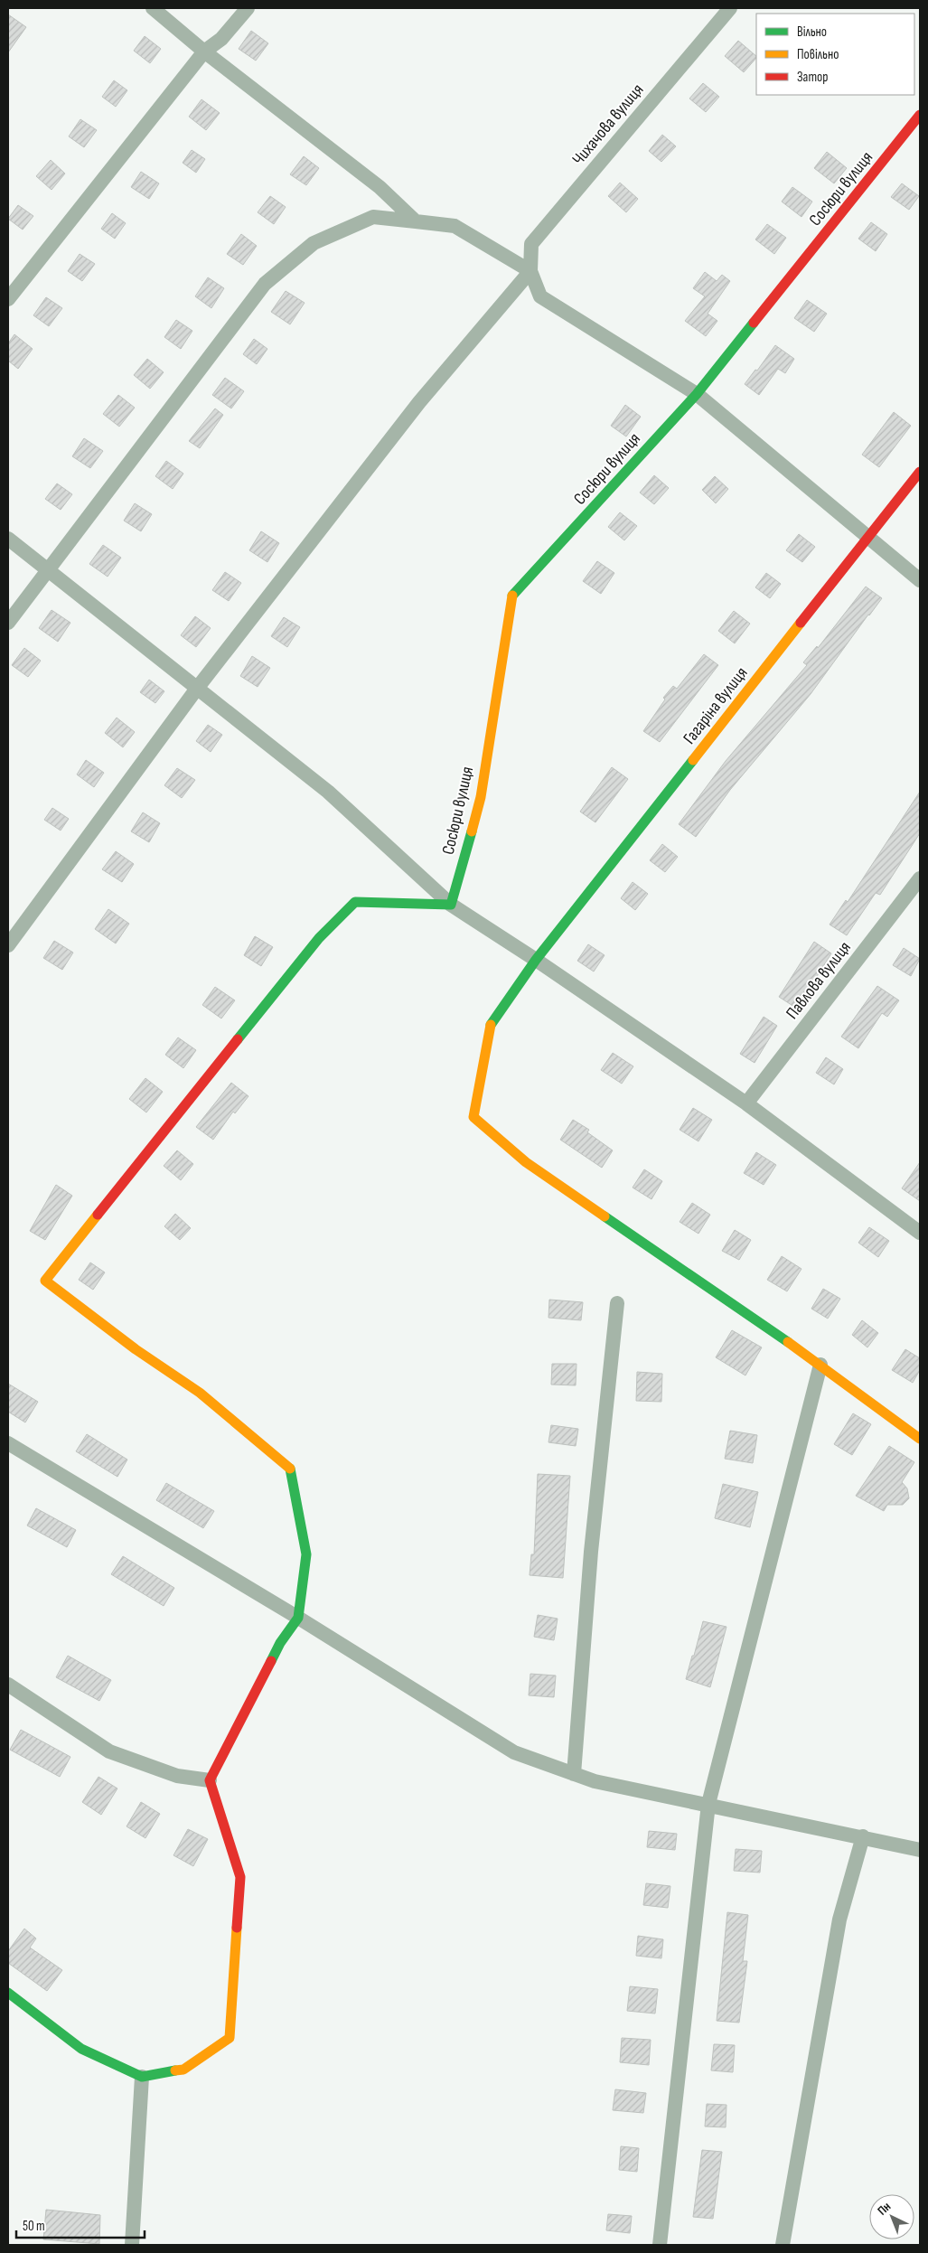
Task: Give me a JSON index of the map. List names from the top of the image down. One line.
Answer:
{"streets":{"street":["Чихачова вулиця","Сосюри вулиця","Гагаріна вулиця","Павлова вулиця"]},"legend":["Вільно","Повільно","Затор"],"scale_bar":"50 m","north":"top left"}
